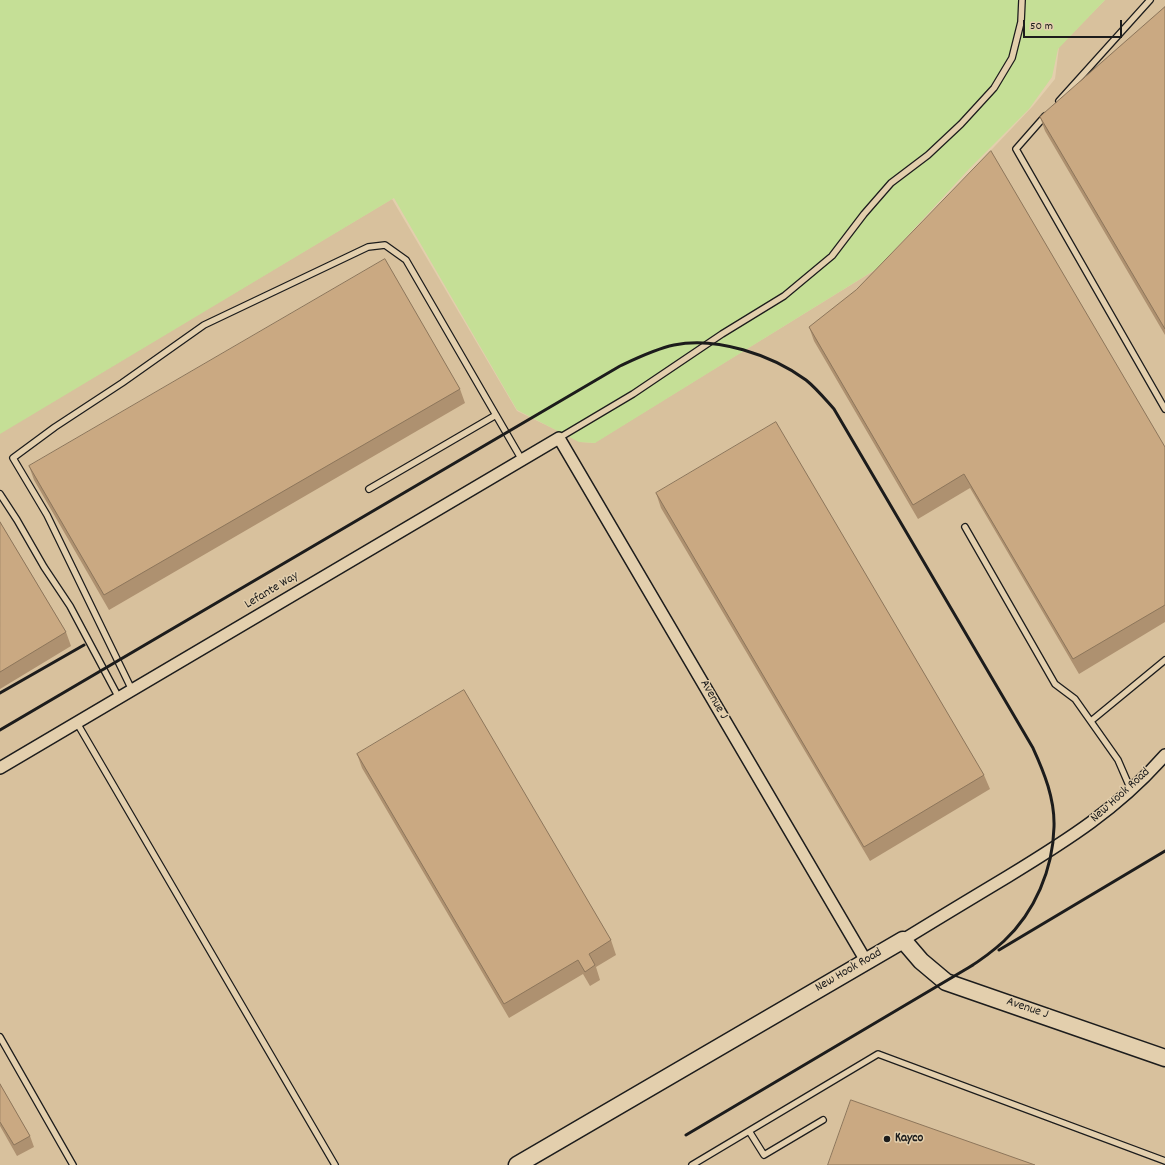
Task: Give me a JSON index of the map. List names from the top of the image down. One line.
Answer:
{"streets":{"street":["Lefante Way","Avenue J","New Hook Road"]},"crossings":[["Lefante Way","Avenue J"],["Avenue J","New Hook Road"]],"places":["Kayco"],"scale_bar":"50 m"}
